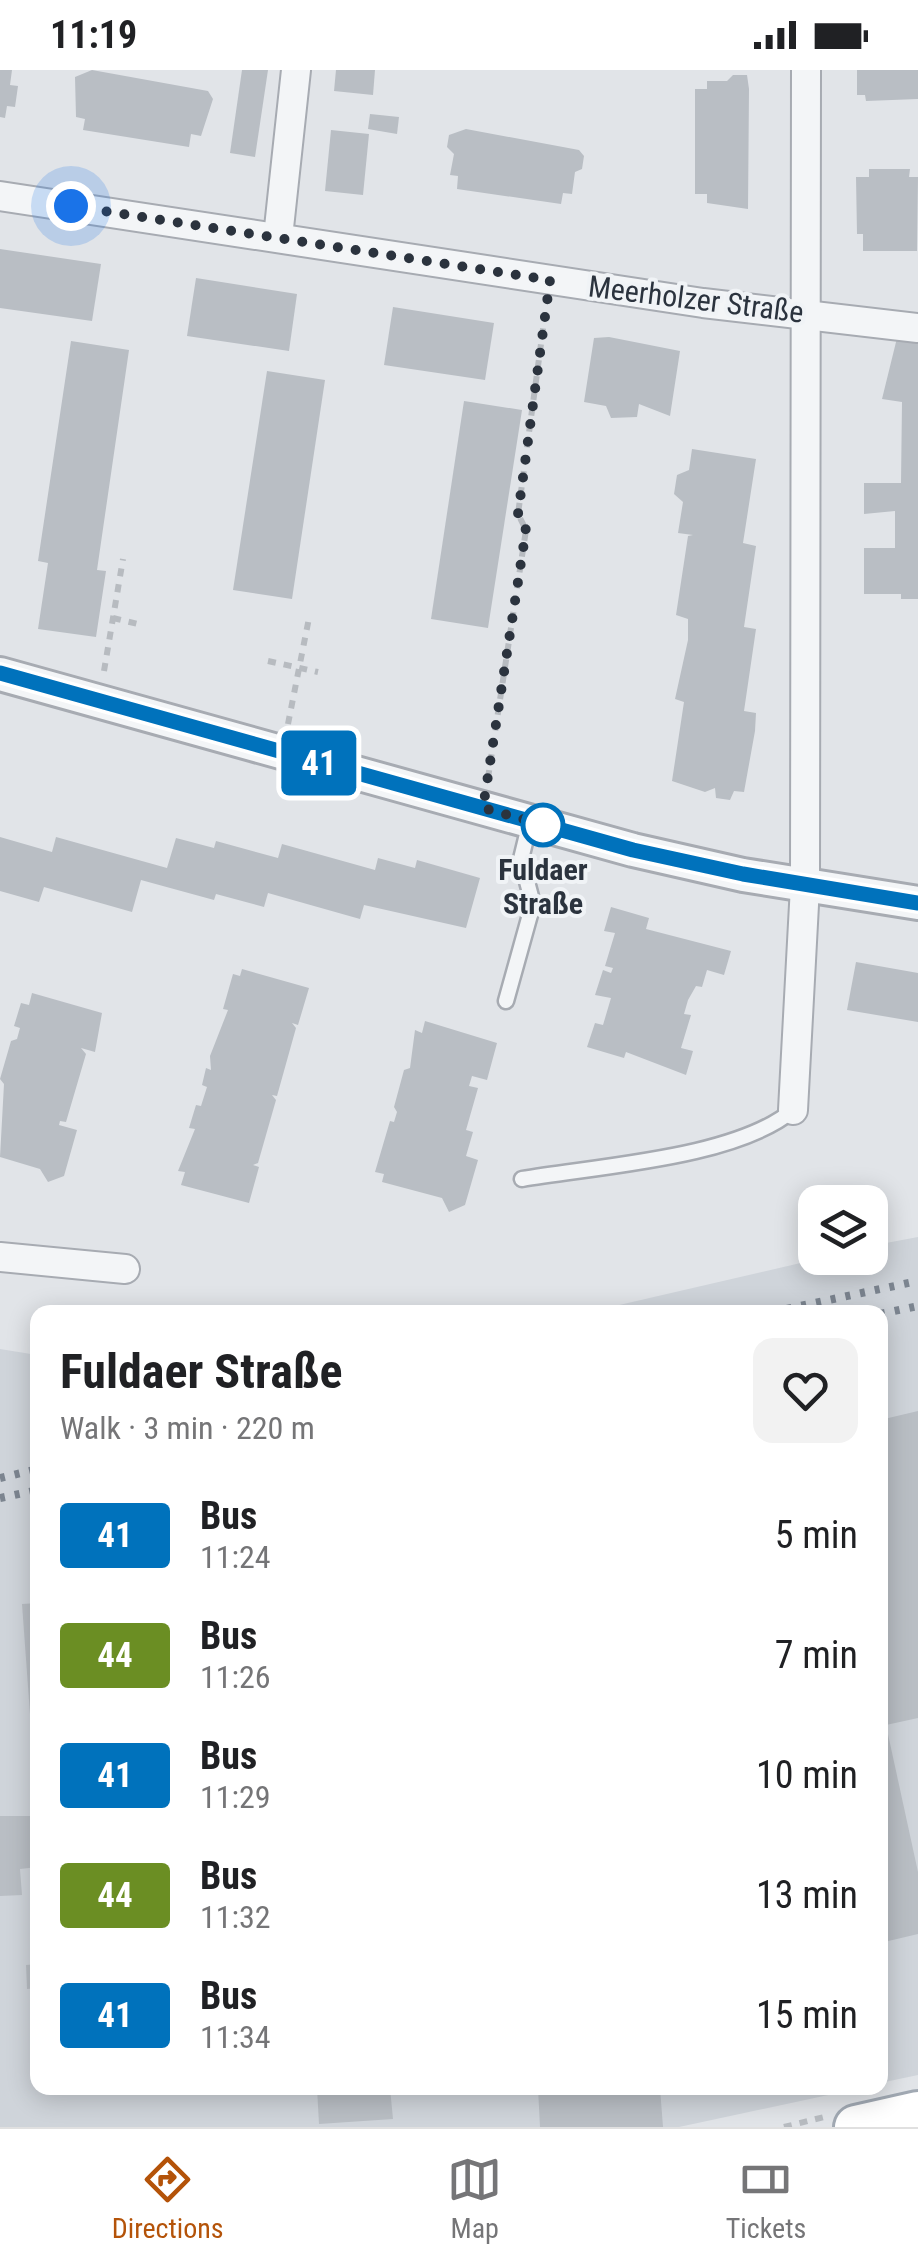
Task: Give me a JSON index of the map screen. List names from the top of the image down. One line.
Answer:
{"streets":{"street":["Meerholzer Straße"]},"places":["Fuldaer Straße"],"lines":["bus line 41"],"page":{"status":"11:19","on_map":"41","heading":["Fuldaer Straße","Walk · 3 min · 220 m"],"list":[{"mark":"41","name":"Bus","note":"11:24","value":"5 min"},{"mark":"44","name":"Bus","note":"11:26","value":"7 min"},{"mark":"41","name":"Bus","note":"11:29","value":"10 min"},{"mark":"44","name":"Bus","note":"11:32","value":"13 min"},{"mark":"41","name":"Bus","note":"11:34","value":"15 min"}],"tabs":["Directions","Map","Tickets"]}}
